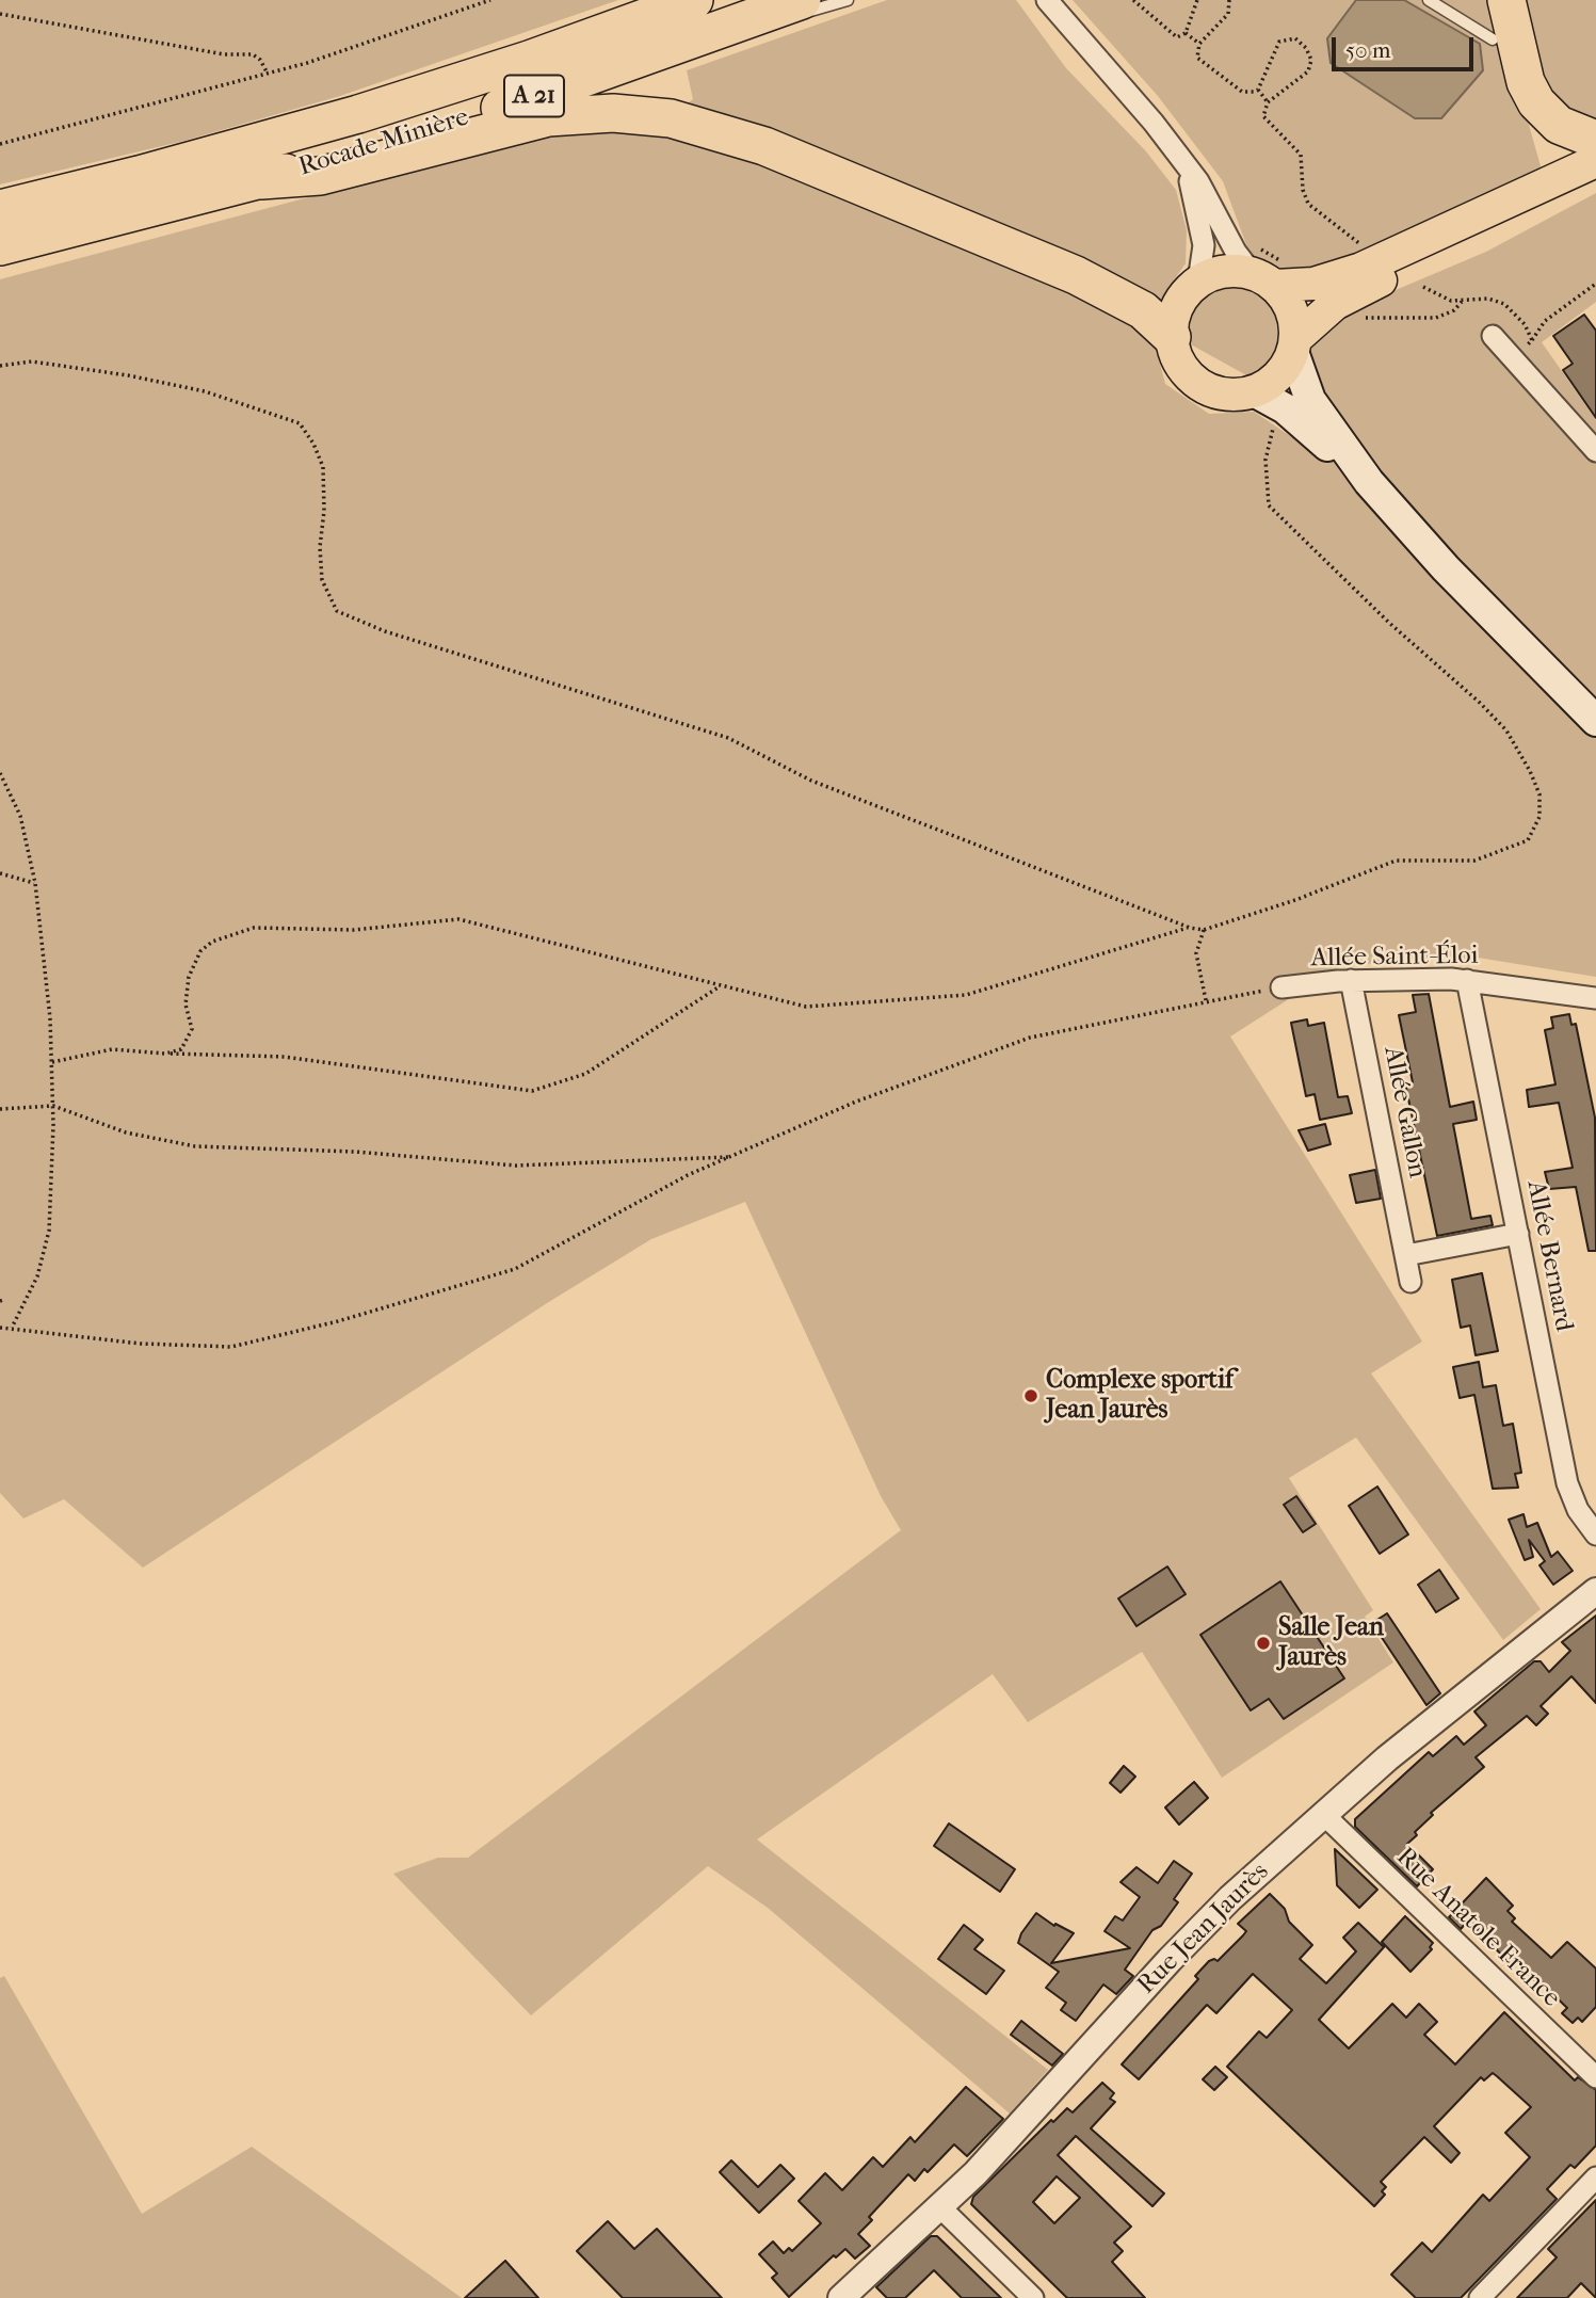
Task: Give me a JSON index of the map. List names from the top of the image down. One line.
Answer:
{"streets":{"highway":["A 21","Rocade Minière"],"street":["Allée Saint-Éloi","Allée Gallon","Allée Bernard","Rue Anatole France","Rue Jean Jaurès"]},"crossings":[["Allée Saint-Éloi","Allée Gallon"],["Allée Saint-Éloi","Allée Bernard"],["Rue Anatole France","Rue Jean Jaurès"]],"places":["Complexe sportif Jean Jaurès","Salle Jean Jaurès"],"scale_bar":"50 m"}
